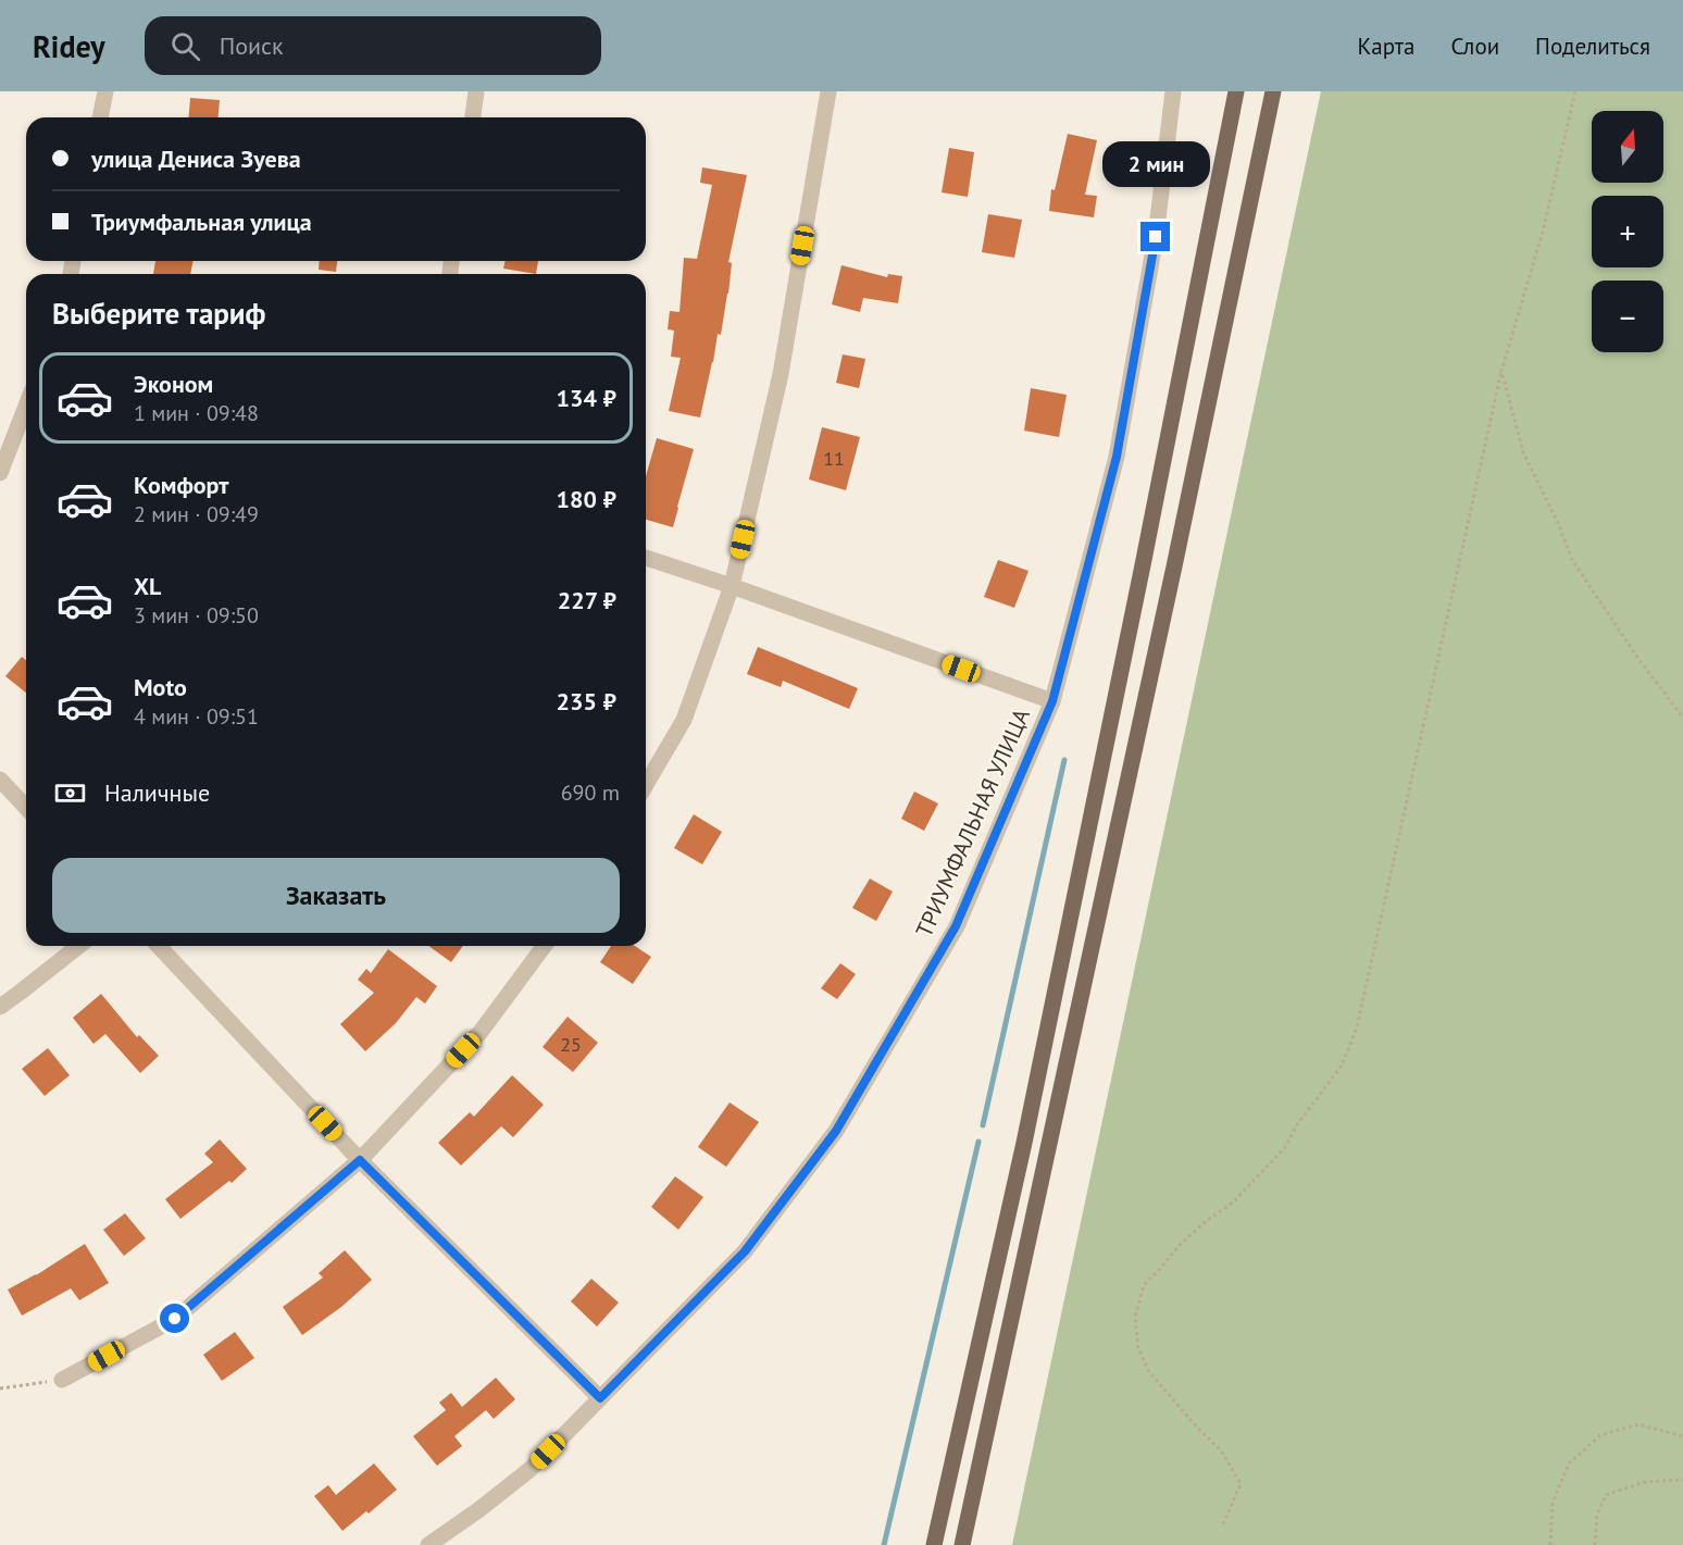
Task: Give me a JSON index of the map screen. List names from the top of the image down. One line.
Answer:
{"streets":{"street":["ТРИУМФАЛЬНАЯ УЛИЦА"]},"house_numbers":["11","25"],"north":"top","page":{"header":"Ridey","search":"Поиск","nav":["Карта","Слои","Поделиться"],"map_buttons":["+","−"],"banner":["улица Дениса Зуева","Триумфальная улица"],"bubble":"2 мин","heading":"Выберите тариф","list":[{"name":"Эконом","note":"1 мин · 09:48","value":"134 ₽"},{"name":"Комфорт","note":"2 мин · 09:49","value":"180 ₽"},{"name":"XL","note":"3 мин · 09:50","value":"227 ₽"},{"name":"Moto","note":"4 мин · 09:51","value":"235 ₽"}],"pay":["Наличные","690 m"],"buttons":"Заказать"}}
